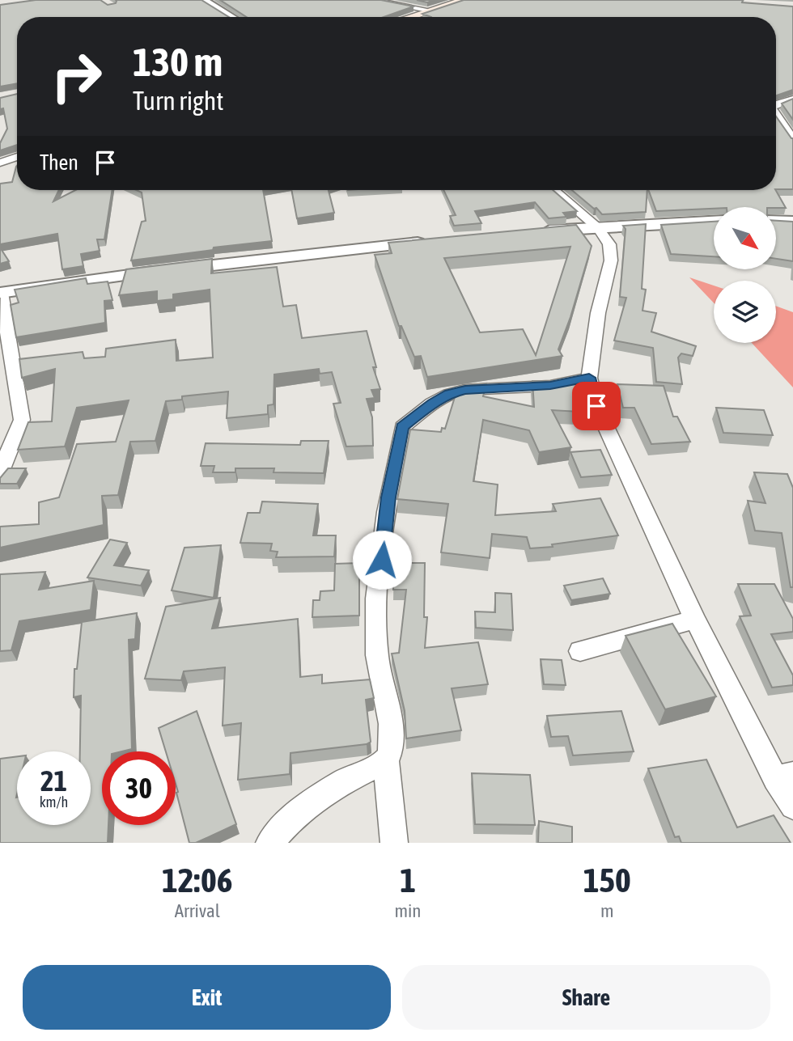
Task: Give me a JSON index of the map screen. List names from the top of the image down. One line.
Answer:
{"north":"bottom right","page":{"turn":["130 m","Turn right"],"then":"Then","speed":"21 km/h","limit":"30","eta":["12:06","Arrival","1","min","150","m"],"buttons":["Exit","Share"]}}
